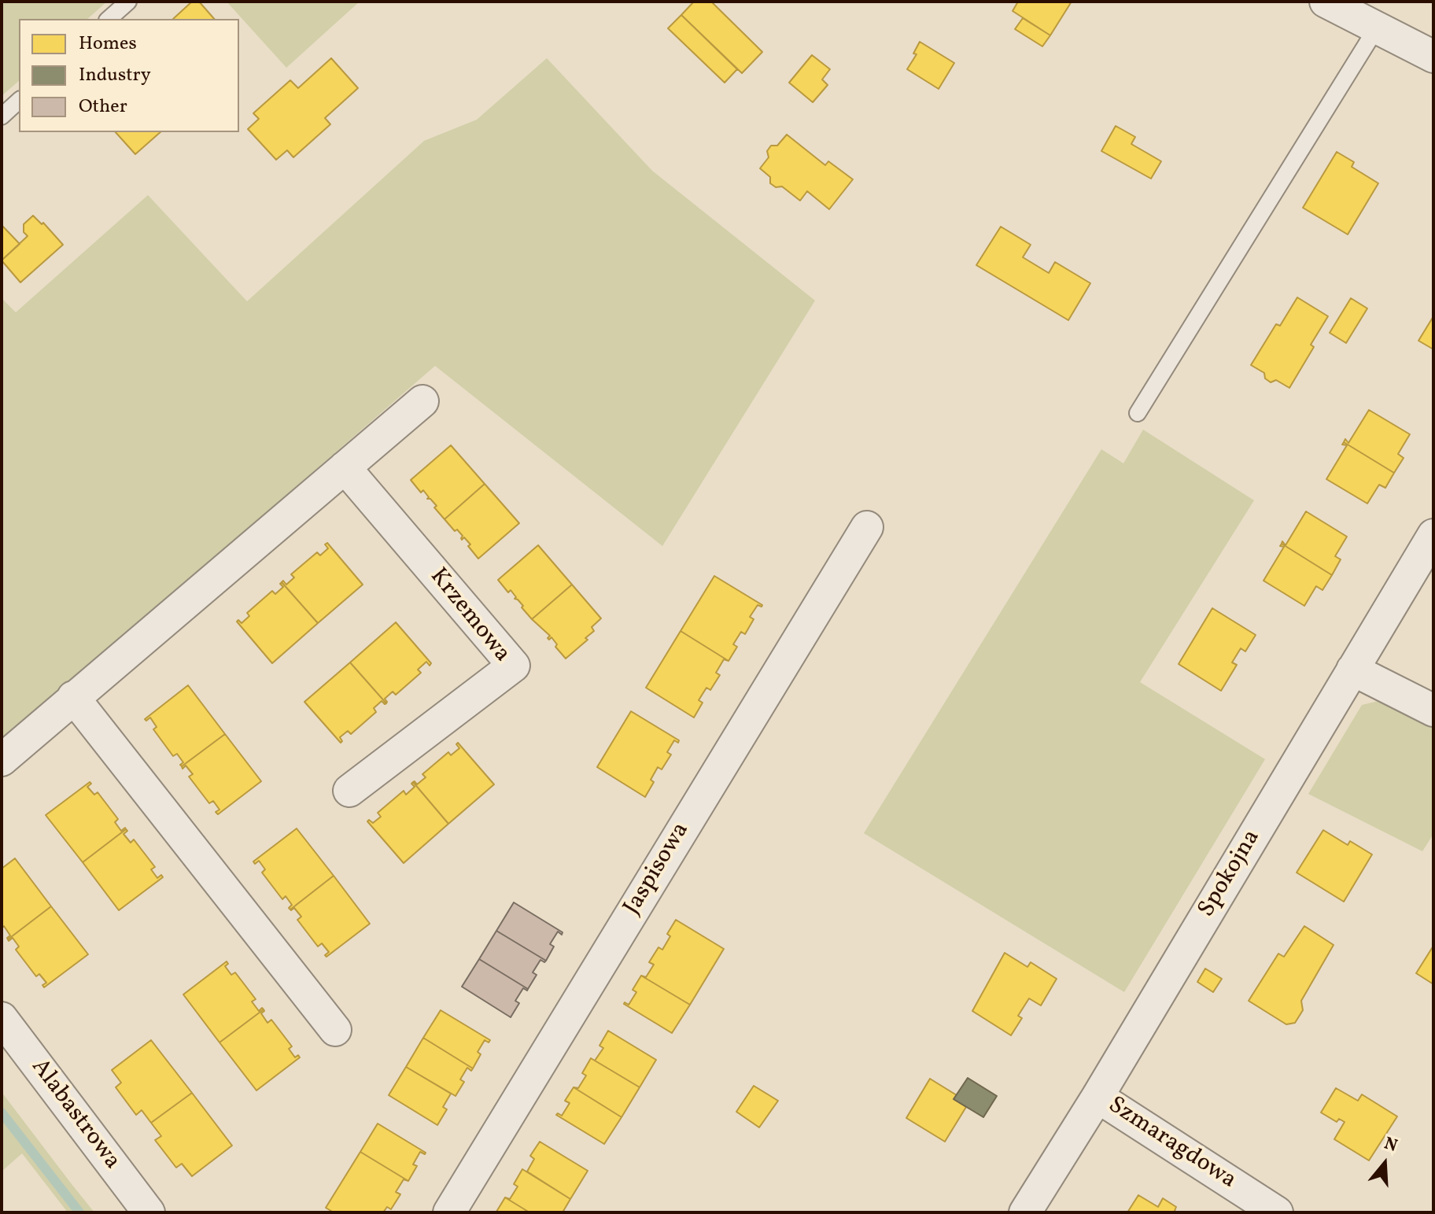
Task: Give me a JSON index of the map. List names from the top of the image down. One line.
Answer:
{"streets":{"street":["Krzemowa","Jaspisowa","Spokojna","Alabastrowa","Szmaragdowa"]},"crossings":[["Spokojna","Szmaragdowa"]],"legend":["Homes","Industry","Other"],"north":"top"}
